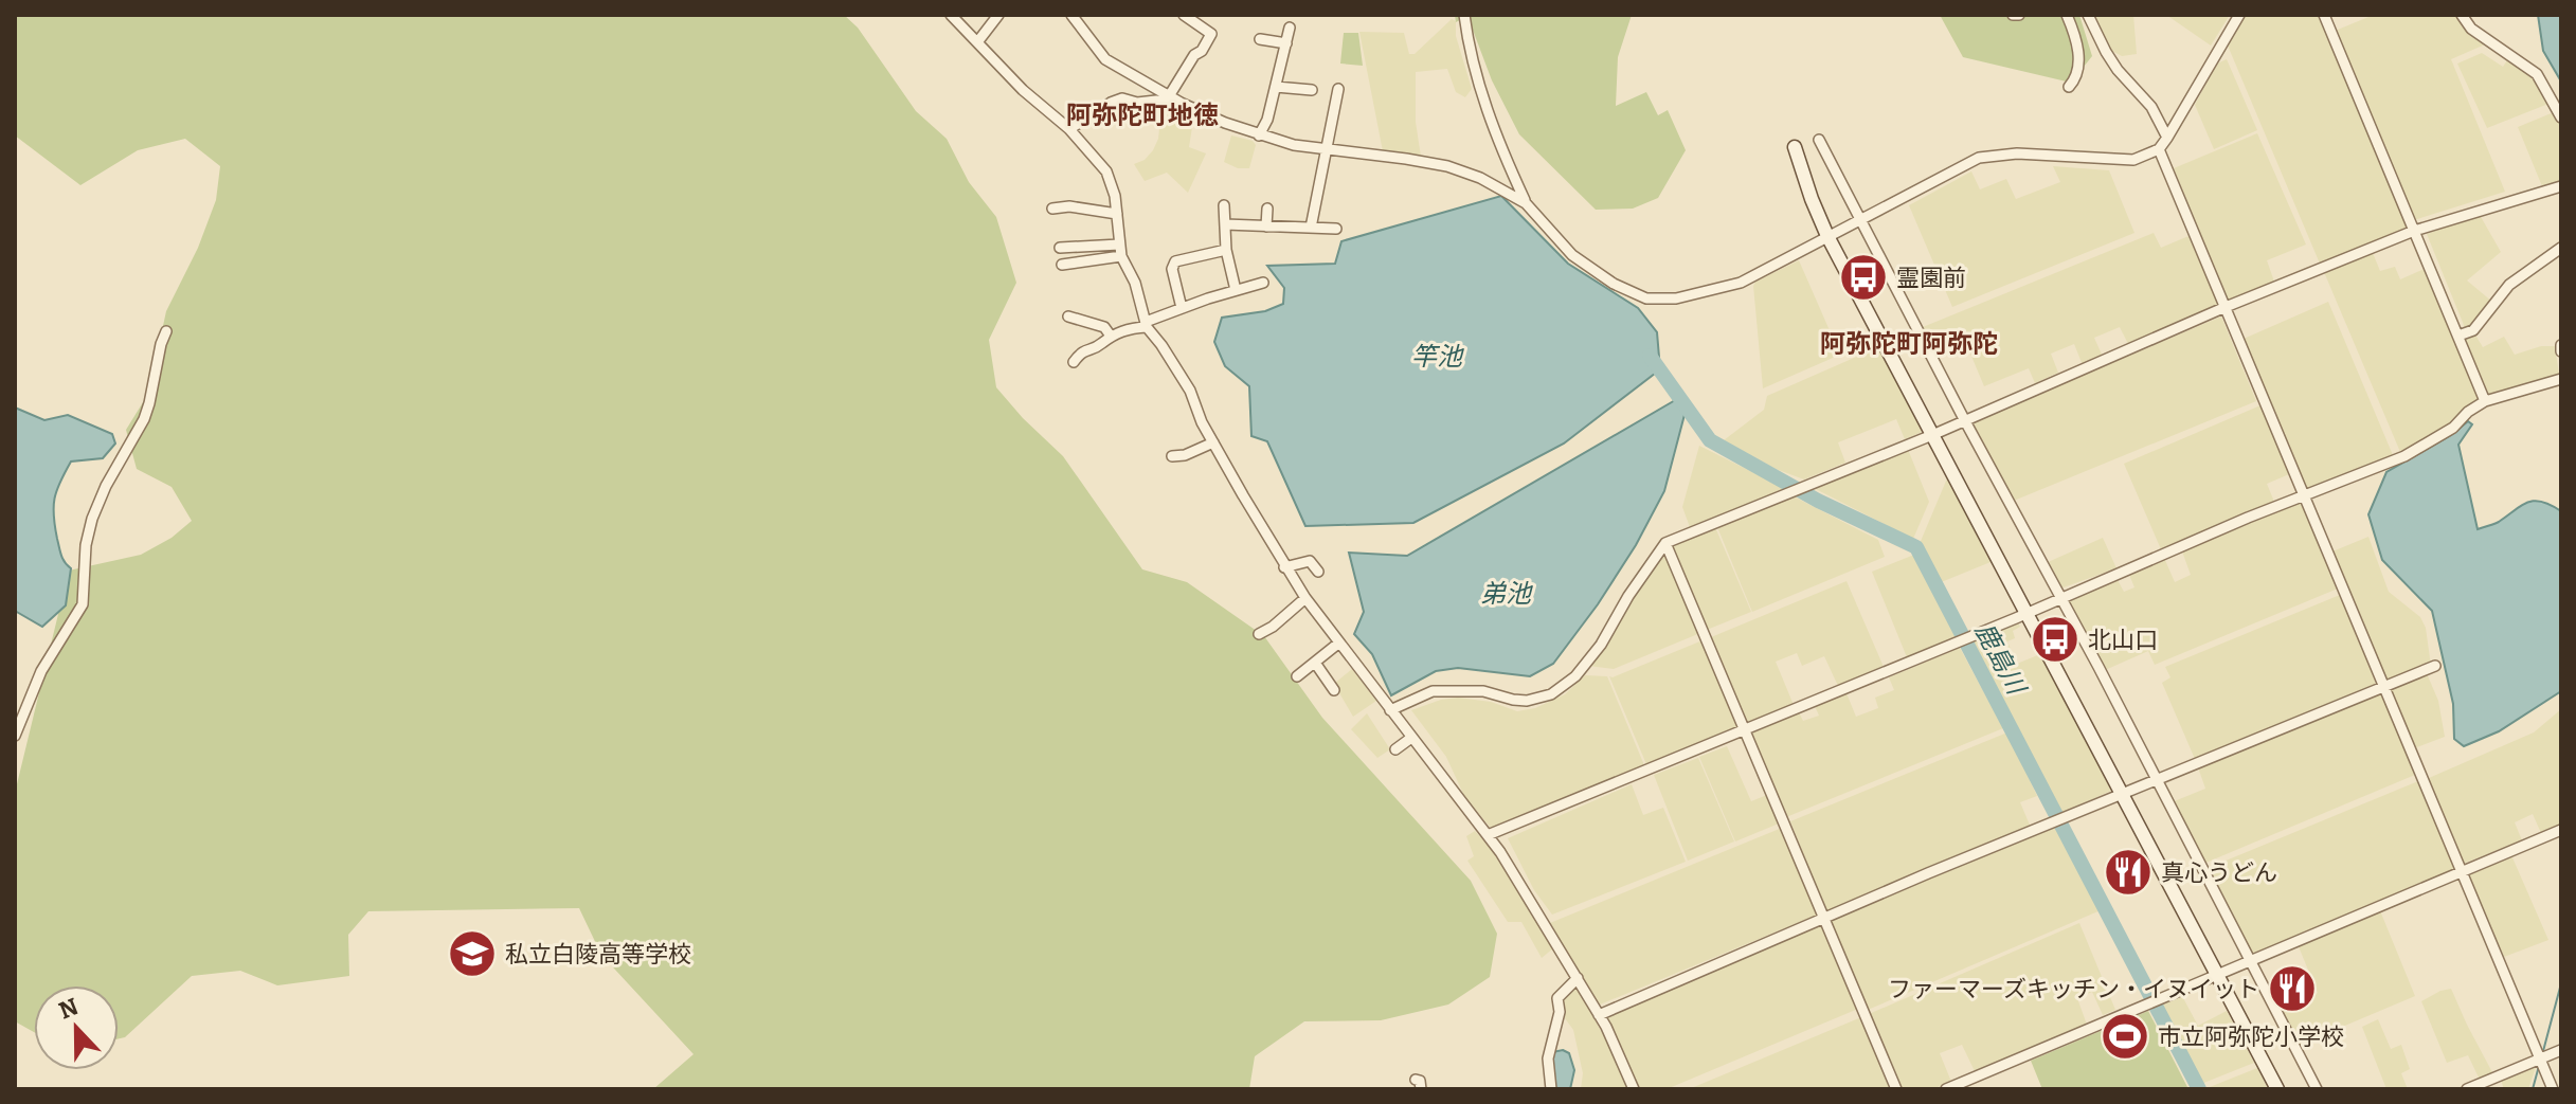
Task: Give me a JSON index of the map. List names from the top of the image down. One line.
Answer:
{"districts":["阿弥陀町地徳","阿弥陀町阿弥陀"],"water":["竿池","弟池","鹿島川"],"places":{"bus stop":["霊園前","北山口"],"restaurant":["真心うどん","ファーマーズキッチン・イヌイット"],"school or university":["私立白陵高等学校"],"sports":["市立阿弥陀小学校"]},"north":"top"}
